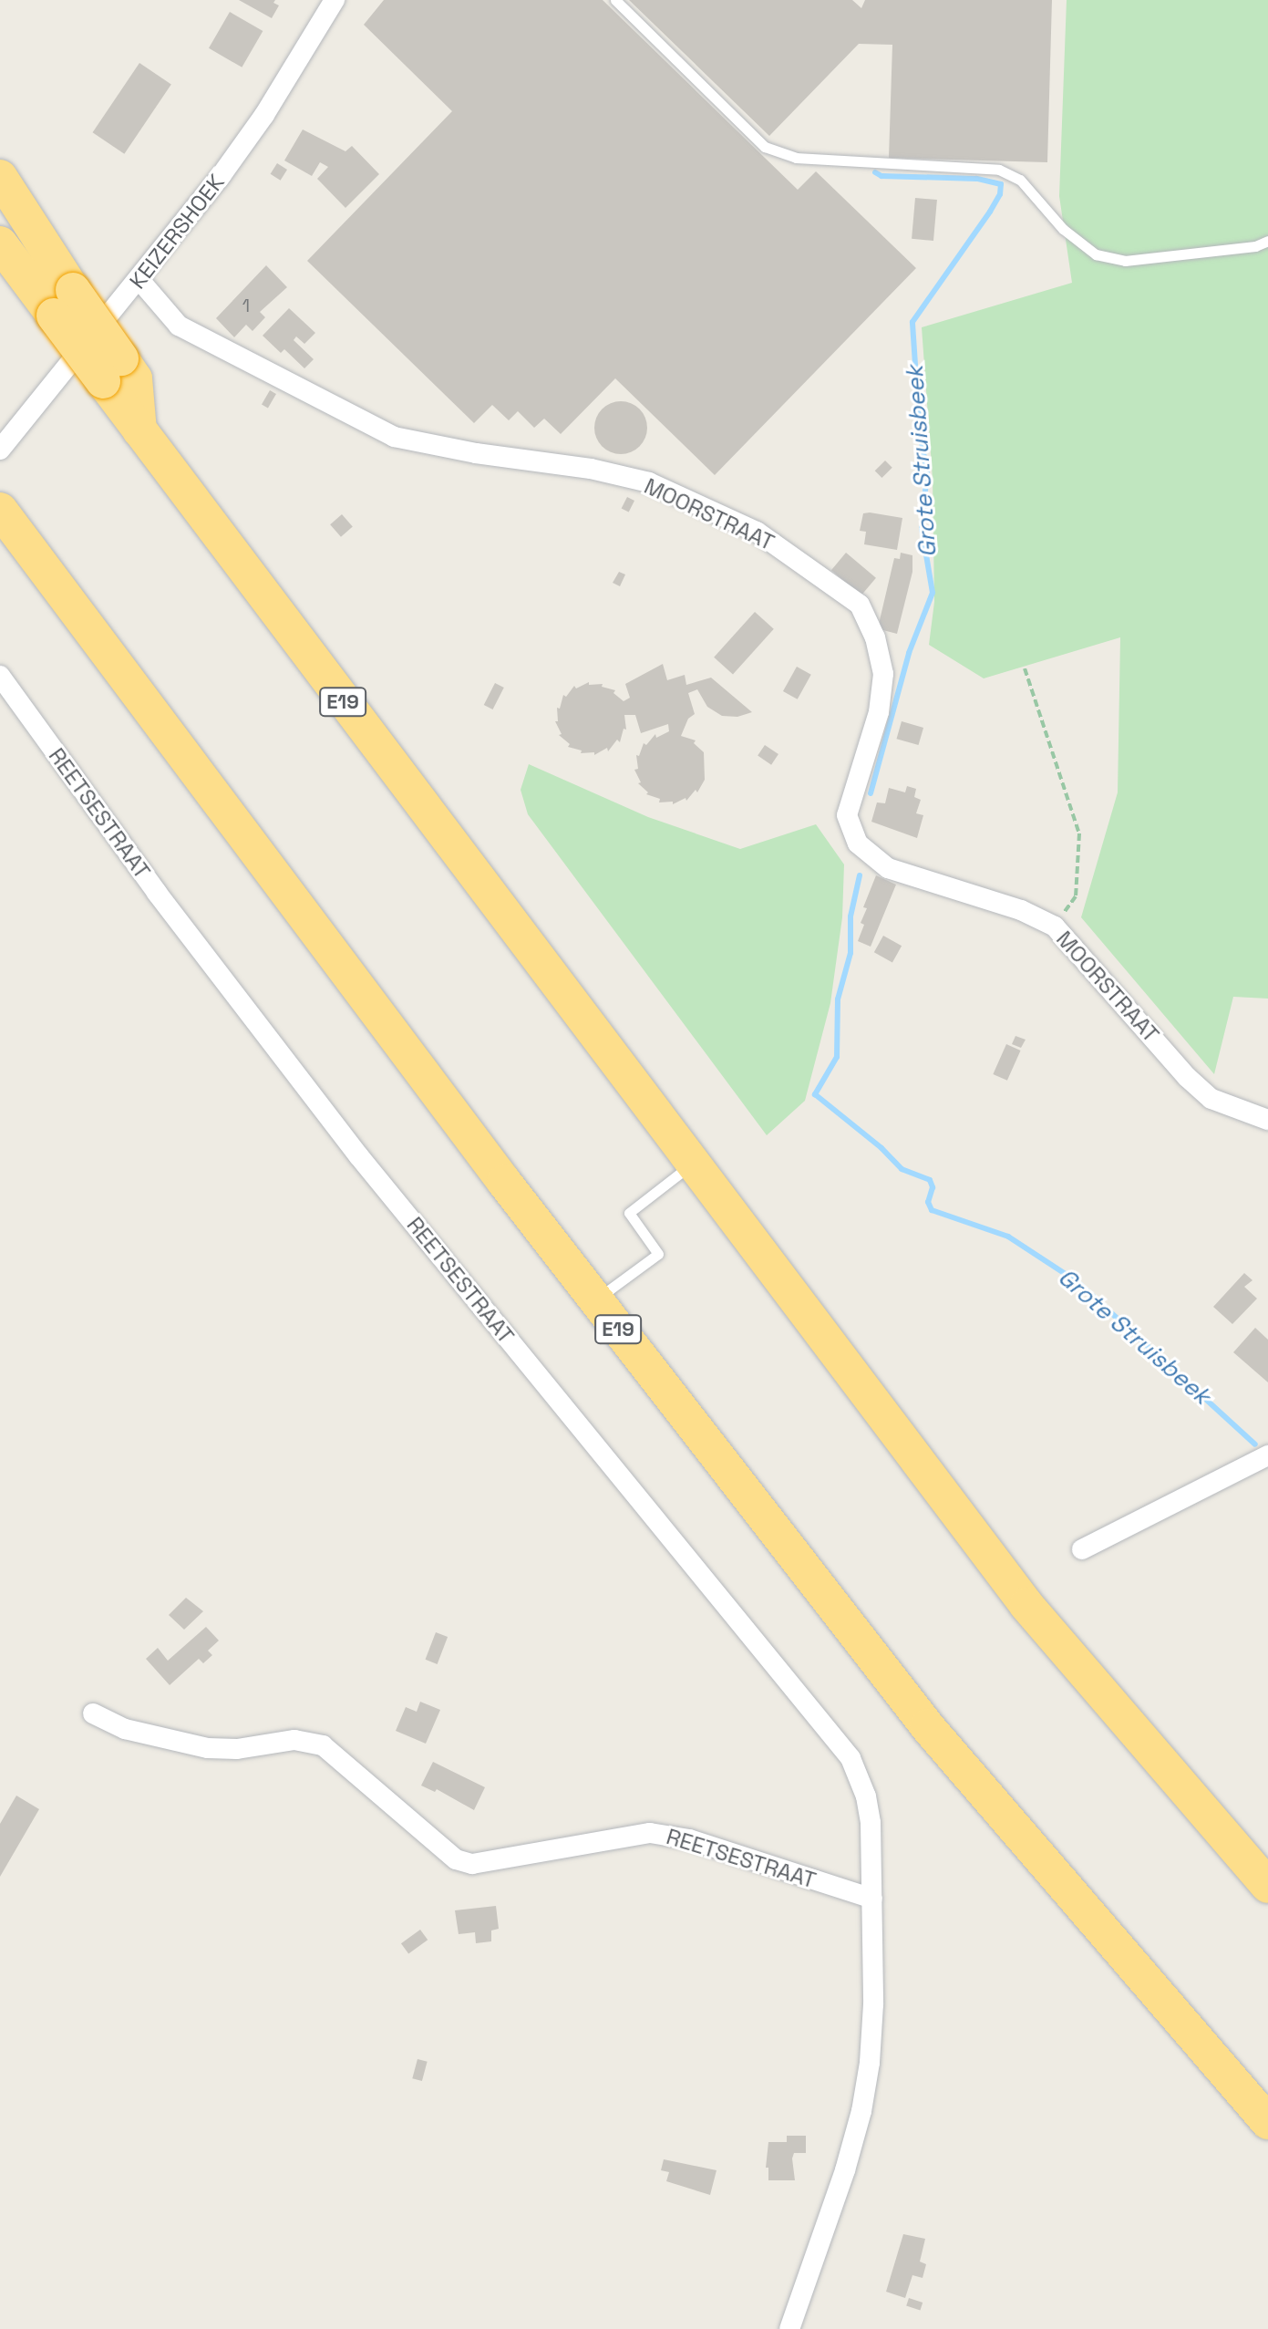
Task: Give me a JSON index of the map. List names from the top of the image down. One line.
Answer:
{"streets":{"highway":["E19"],"street":["KEIZERSHOEK","MOORSTRAAT","REETSESTRAAT"]},"crossings":[["KEIZERSHOEK","MOORSTRAAT"]],"water":["Grote Struisbeek"],"house_numbers":["1"]}
